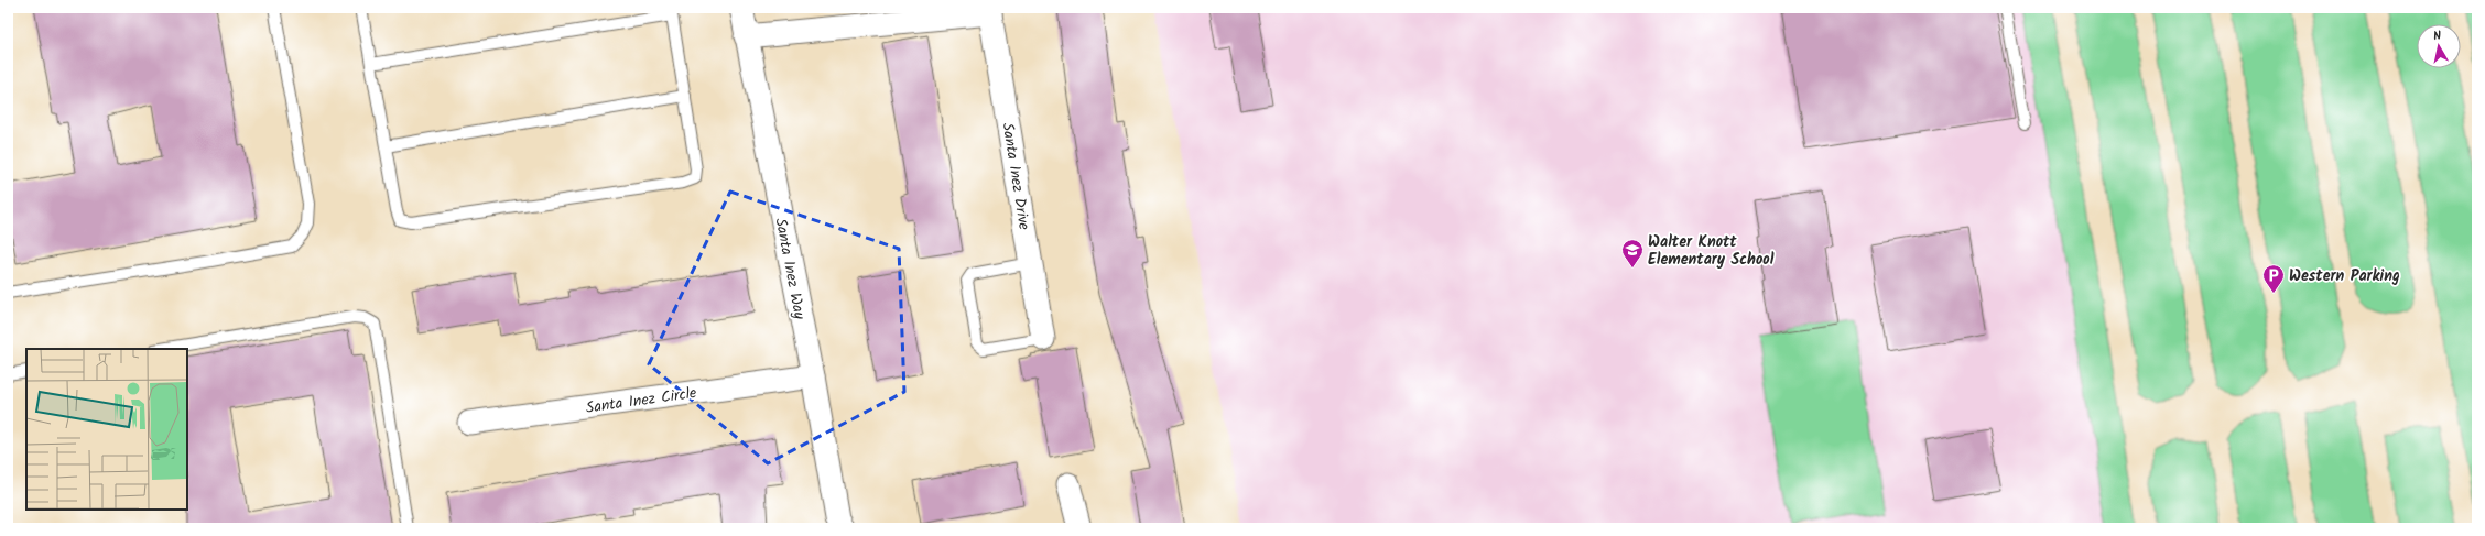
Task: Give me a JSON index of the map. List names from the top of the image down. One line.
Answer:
{"streets":{"street":["Santa Inez Drive","Santa Inez Way","Santa Inez Circle"]},"crossings":[["Santa Inez Drive","Santa Inez Way"],["Santa Inez Way","Santa Inez Circle"]],"places":{"school or university":["Walter Knott Elementary School"],"parking":["Western Parking"]},"north":"top"}
